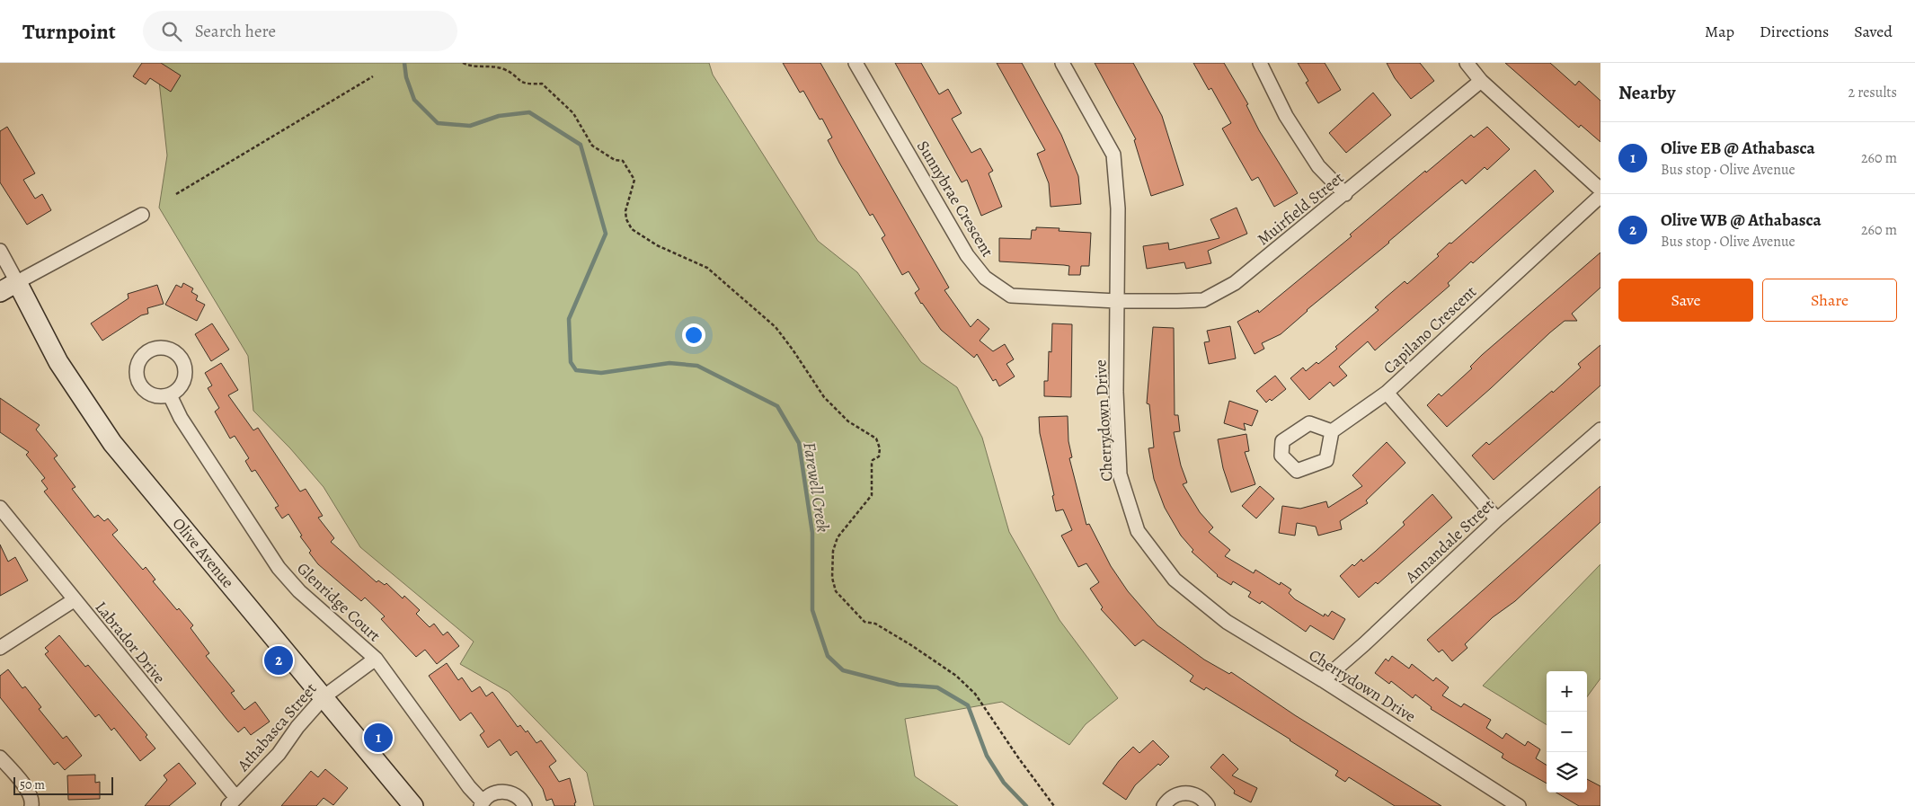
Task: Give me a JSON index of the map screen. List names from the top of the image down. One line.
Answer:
{"streets":{"main road":["Olive Avenue"],"street":["Sunnybrae Crescent","Muirfield Street","Capilano Crescent","Cherrydown Drive","Annandale Street","Glenridge Court","Labrador Drive","Athabasca Street"]},"crossings":[["Sunnybrae Crescent","Muirfield Street"],["Sunnybrae Crescent","Cherrydown Drive"],["Muirfield Street","Cherrydown Drive"],["Capilano Crescent","Annandale Street"],["Cherrydown Drive","Annandale Street"],["Olive Avenue","Athabasca Street"],["Glenridge Court","Athabasca Street"],["Labrador Drive","Athabasca Street"]],"water":["Farewell Creek"],"scale_bar":"50 m","page":{"header":"Turnpoint","search":"Search here","nav":["Map","Directions","Saved"],"heading":["Nearby","2 results"],"list":[{"mark":"1","name":"Olive EB @ Athabasca","note":"Bus stop · Olive Avenue","value":"260 m"},{"mark":"2","name":"Olive WB @ Athabasca","note":"Bus stop · Olive Avenue","value":"260 m"}],"buttons":["Save","Share"],"pins":["2","1"],"map_buttons":["+","−"],"scale":"50 m"}}
